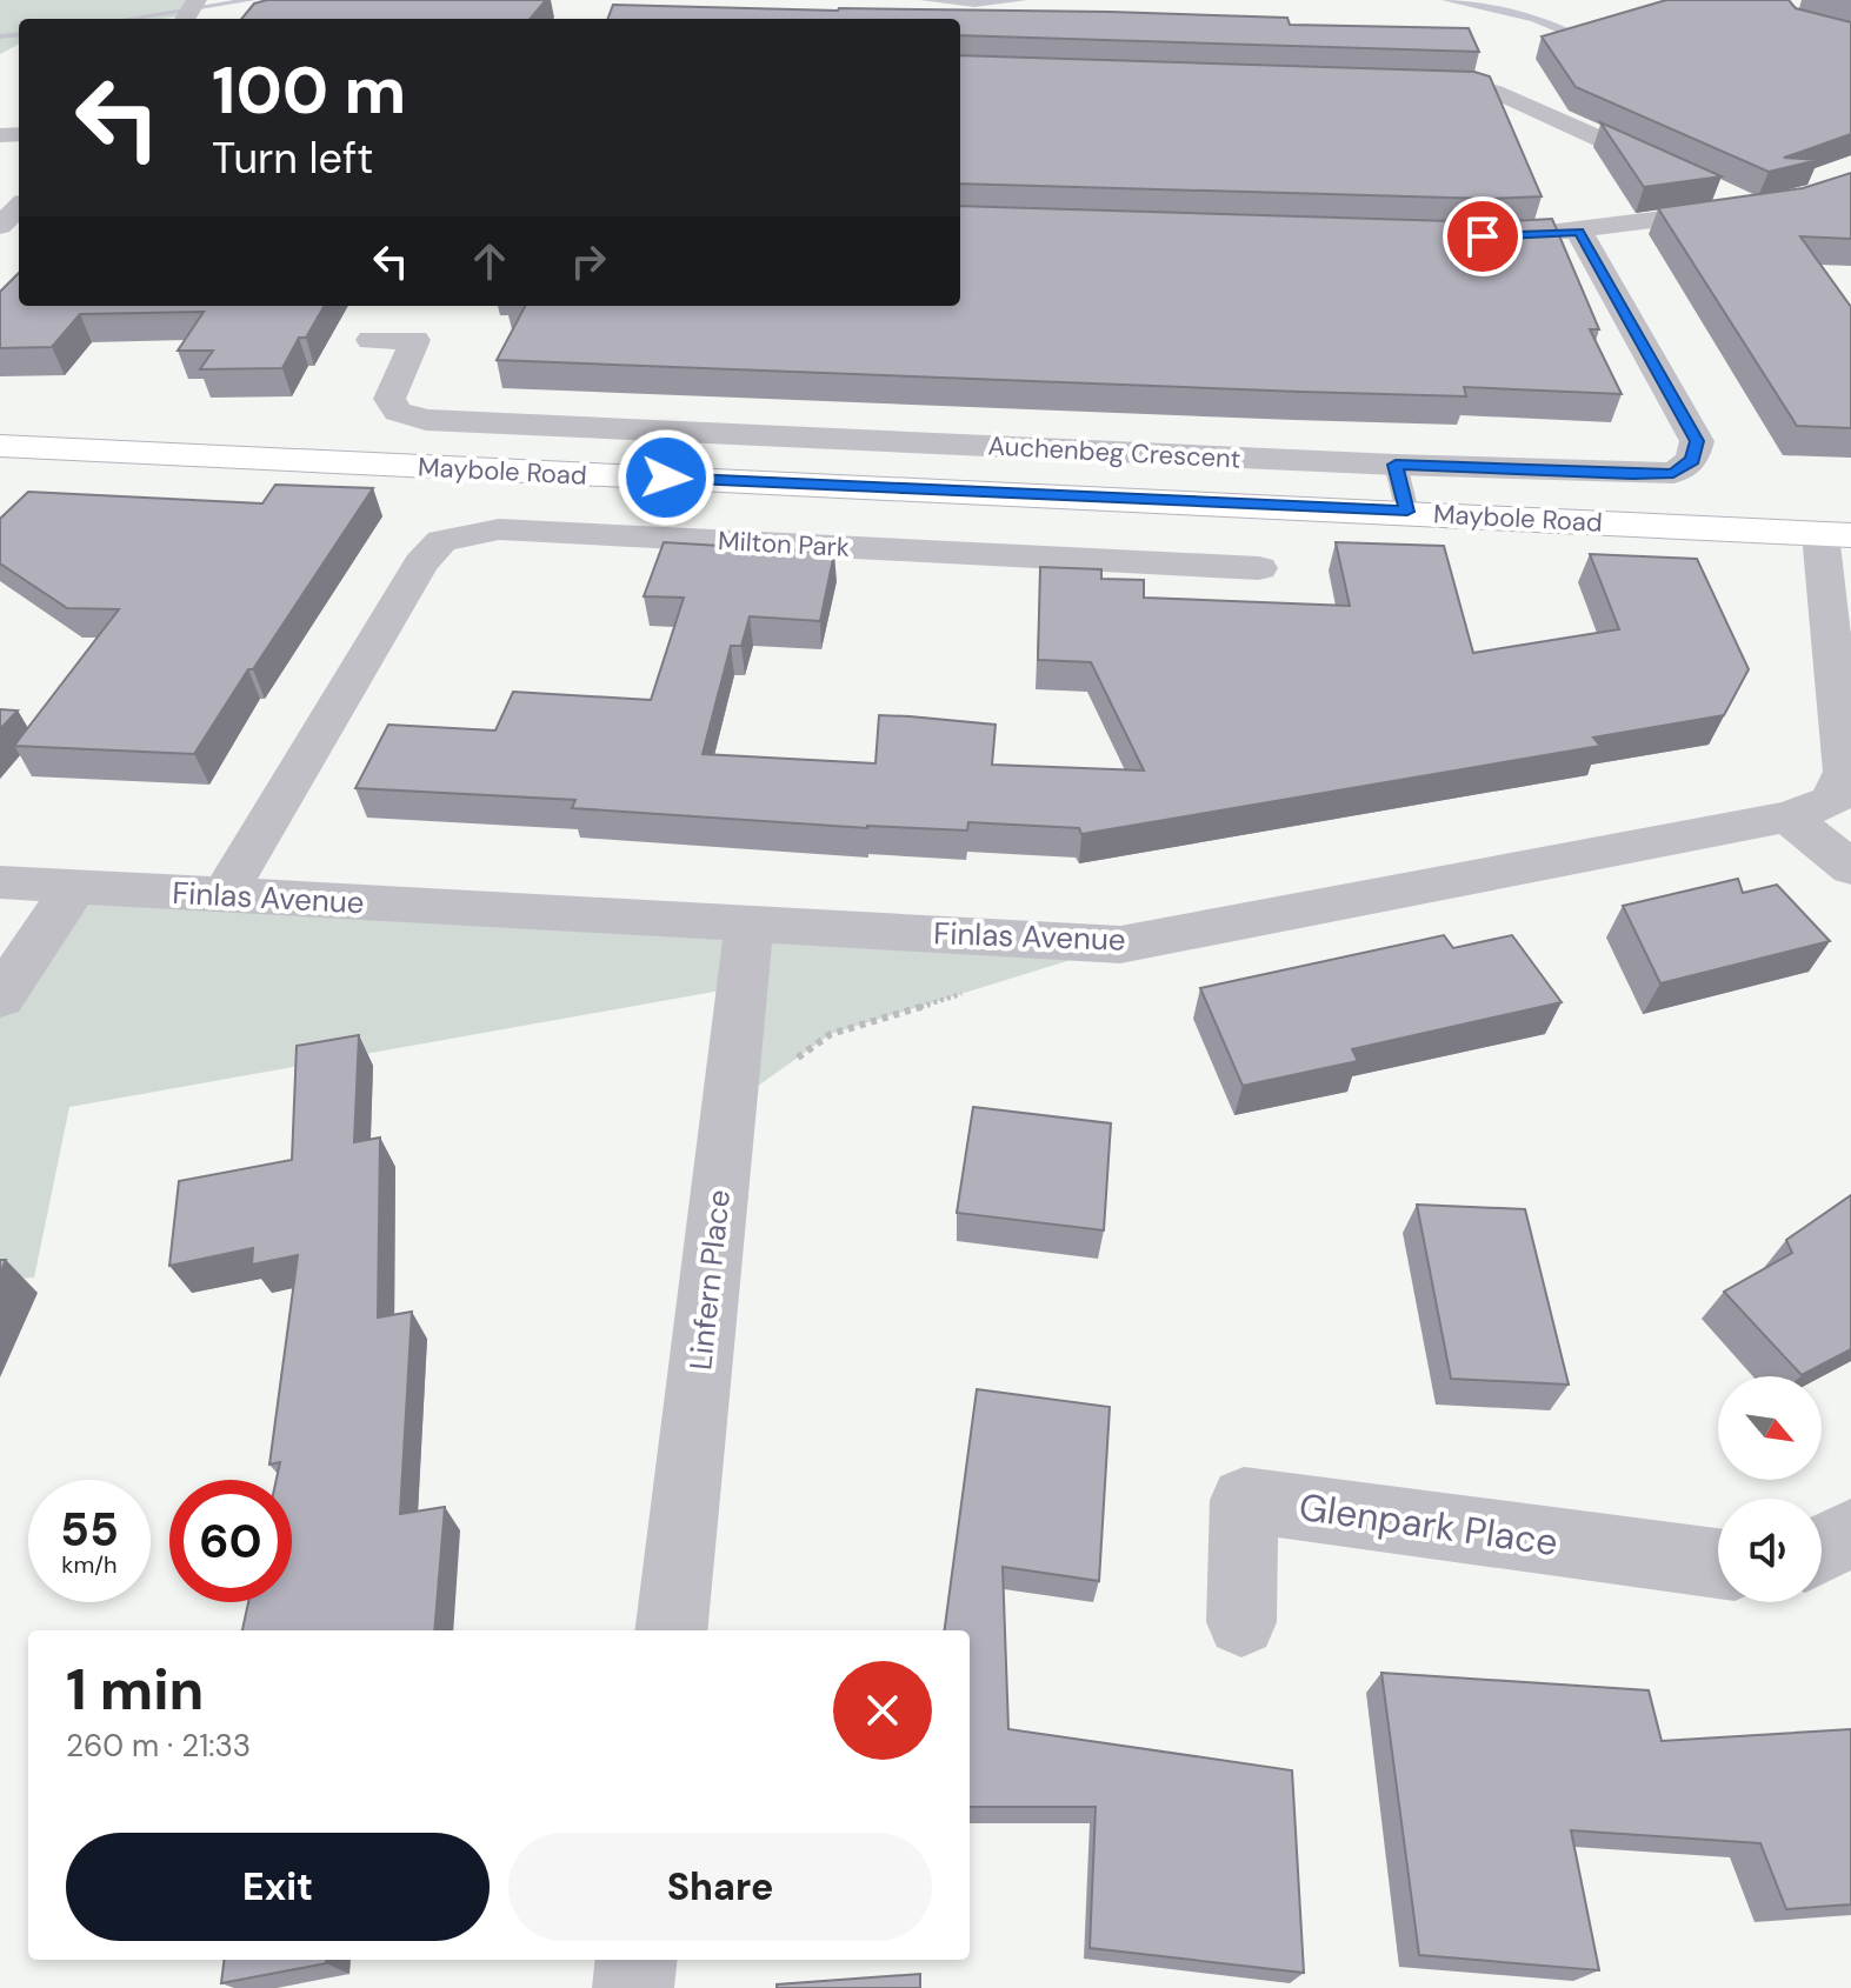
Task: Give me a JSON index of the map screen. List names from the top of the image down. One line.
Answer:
{"streets":{"main road":["Maybole Road"],"street":["Auchenbeg Crescent","Milton Park","Finlas Avenue","Linfern Place","Glenpark Place"]},"crossings":[["Maybole Road","Finlas Avenue"],["Milton Park","Finlas Avenue"],["Finlas Avenue","Linfern Place"]],"north":"bottom right","page":{"turn":["100 m","Turn left"],"speed":"55 km/h","limit":"60","heading":["1 min","260 m · 21:33"],"buttons":["Exit","Share"]}}
